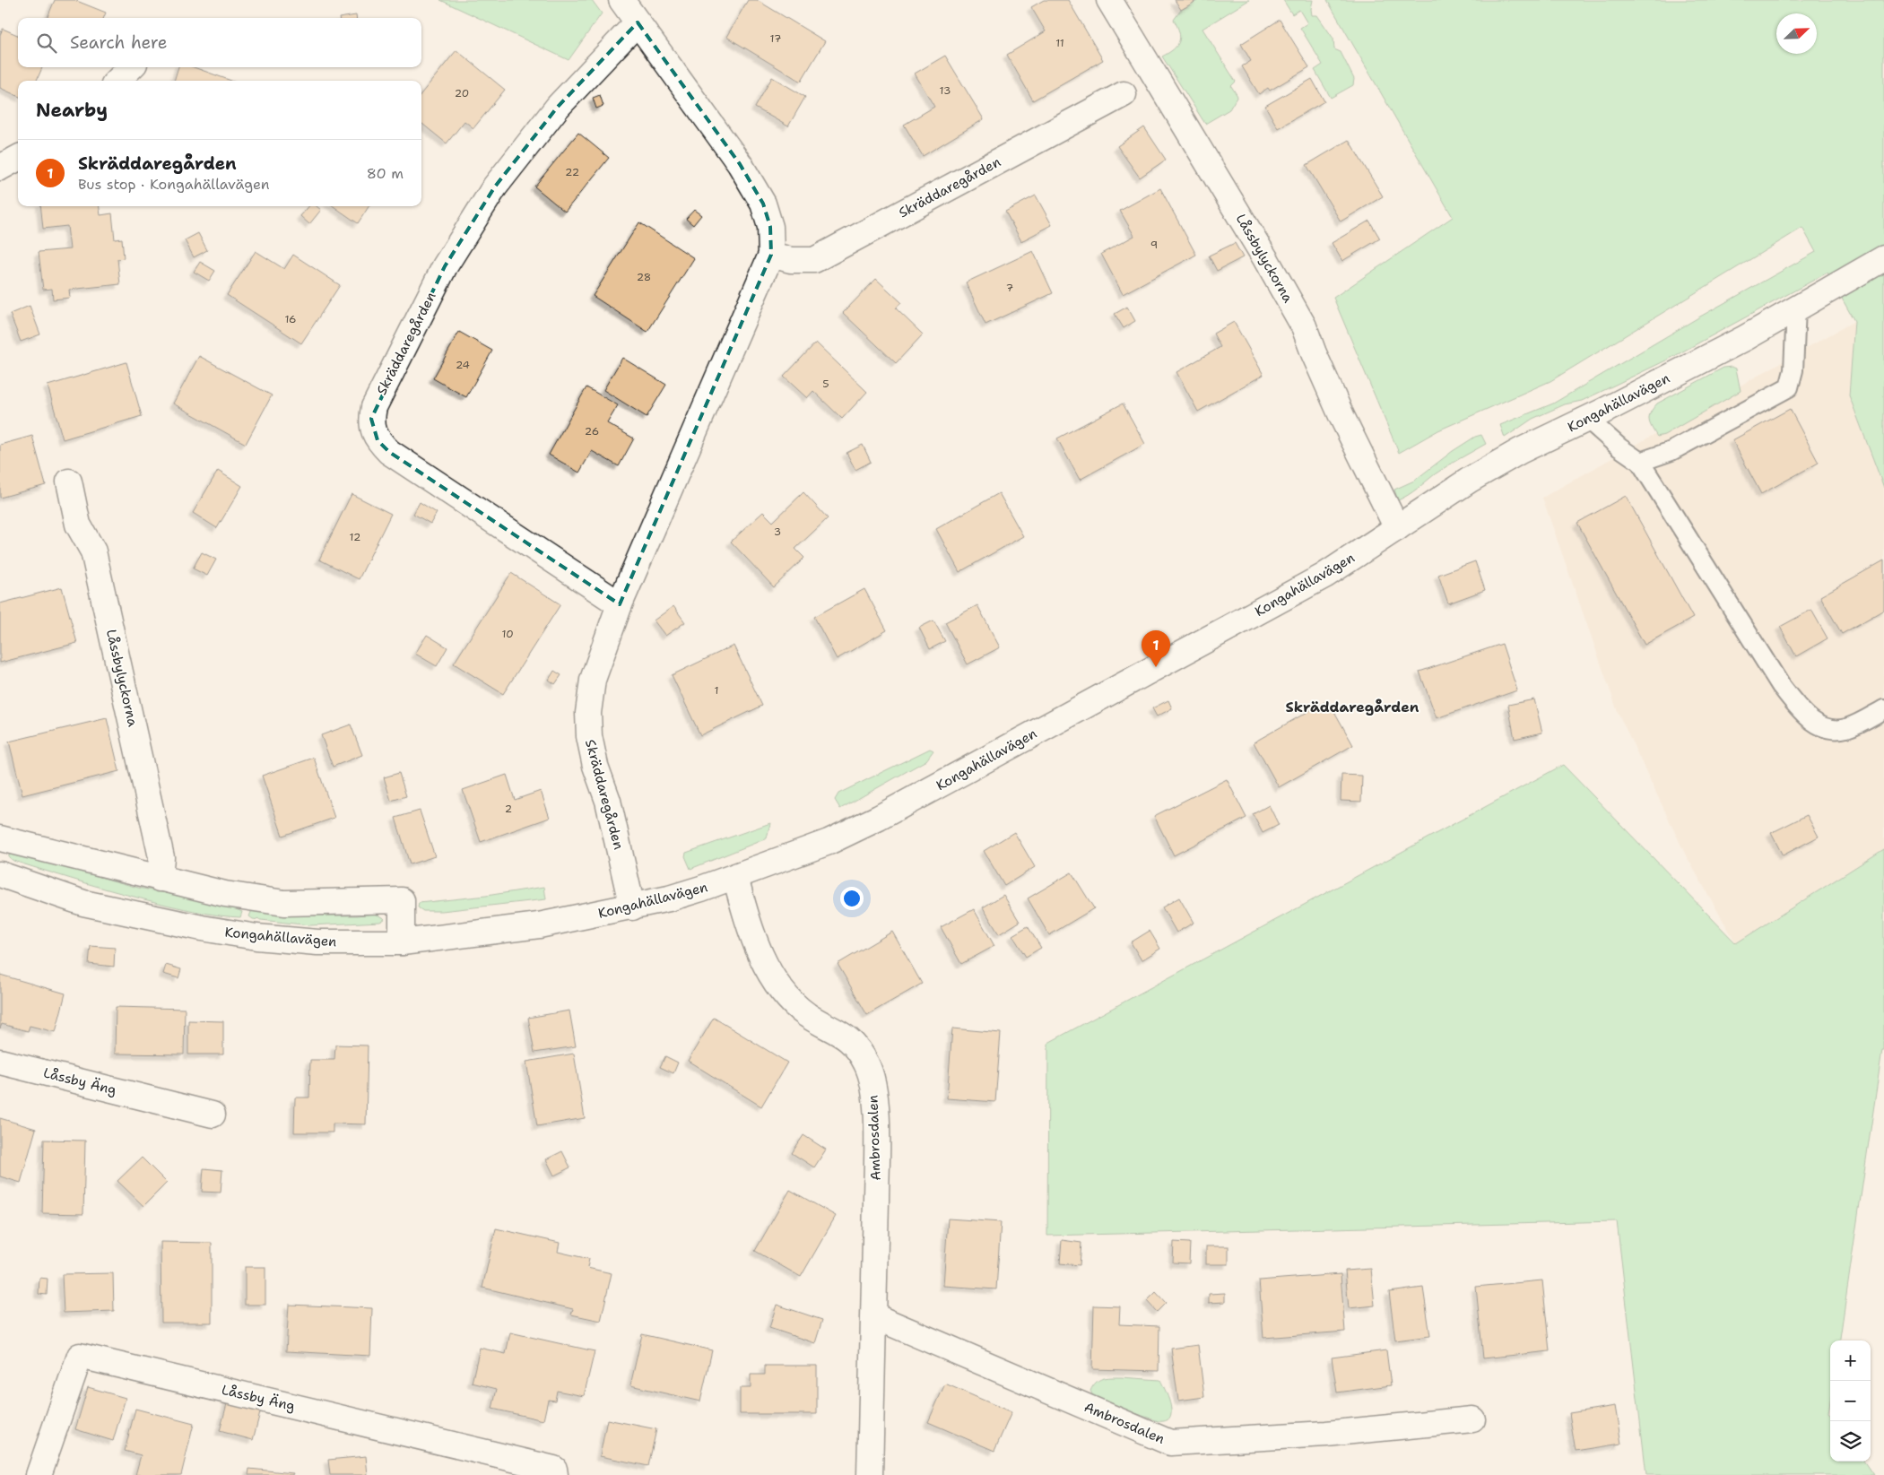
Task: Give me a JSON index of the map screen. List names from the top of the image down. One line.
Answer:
{"streets":{"street":["Skräddaregården","Låssbylyckorna","Kongahällavägen","Låssby Äng","Ambrosdalen"]},"crossings":[["Skräddaregården","Kongahällavägen"],["Låssbylyckorna","Kongahällavägen"],["Kongahällavägen","Ambrosdalen"]],"districts":["Skräddaregården"],"house_numbers":["17","11","13","20","22","9","28","7","16","24","5","26","3","12","10","1","2"],"north":"top right","page":{"search":"Search here","heading":"Nearby","list":[{"mark":"1","name":"Skräddaregården","note":"Bus stop · Kongahällavägen","value":"80 m"}],"pins":"1","map_buttons":["+","−"]}}
